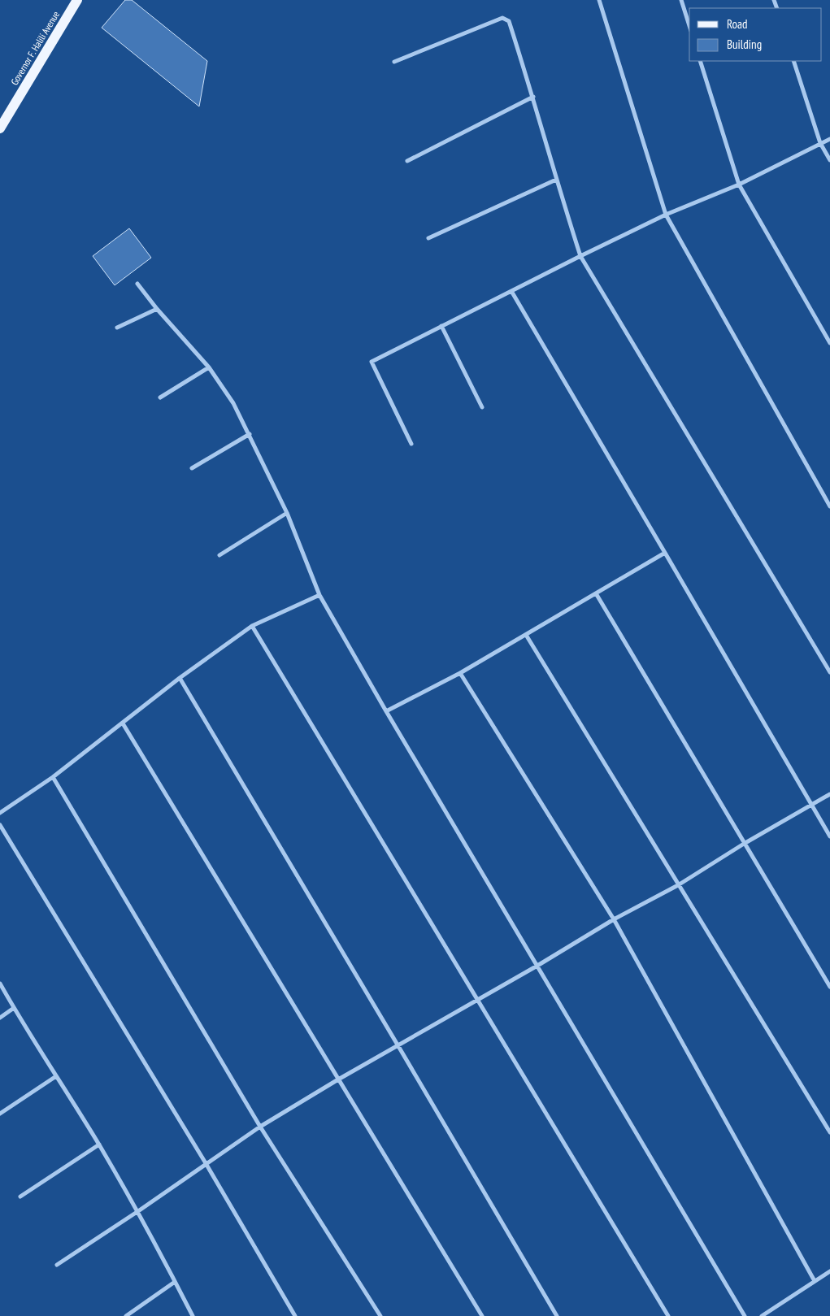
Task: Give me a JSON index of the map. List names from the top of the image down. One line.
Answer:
{"streets":{"main road":["Governor F. Halili Avenue"]},"legend":["Road","Building"]}
